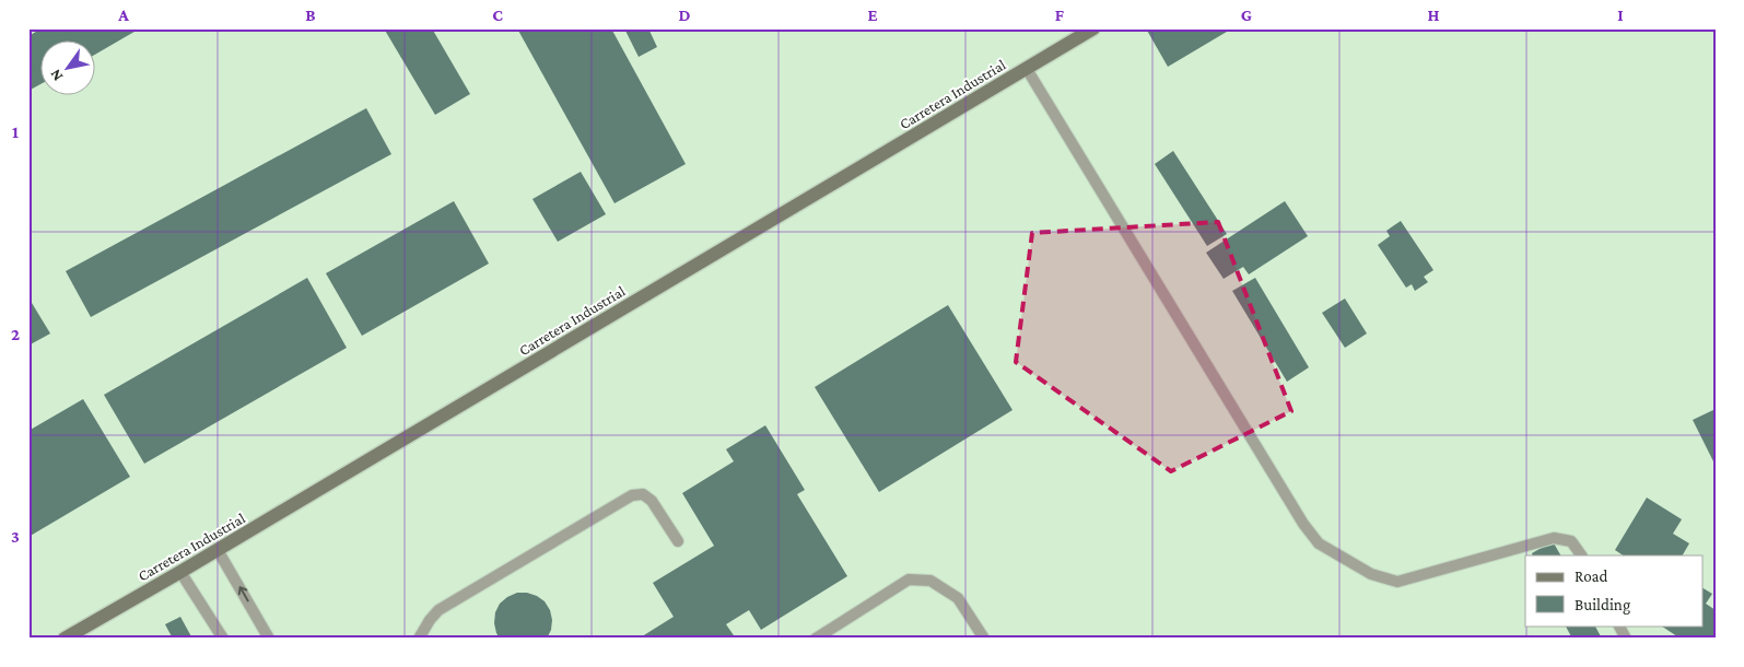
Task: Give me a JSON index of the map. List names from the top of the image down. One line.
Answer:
{"streets":{"main road":["Carretera Industrial"]},"legend":["Road","Building"],"north":"bottom left","grid":{"columns":["A","B","C","D","E","F","G","H","I"],"rows":["1","2","3"]}}
